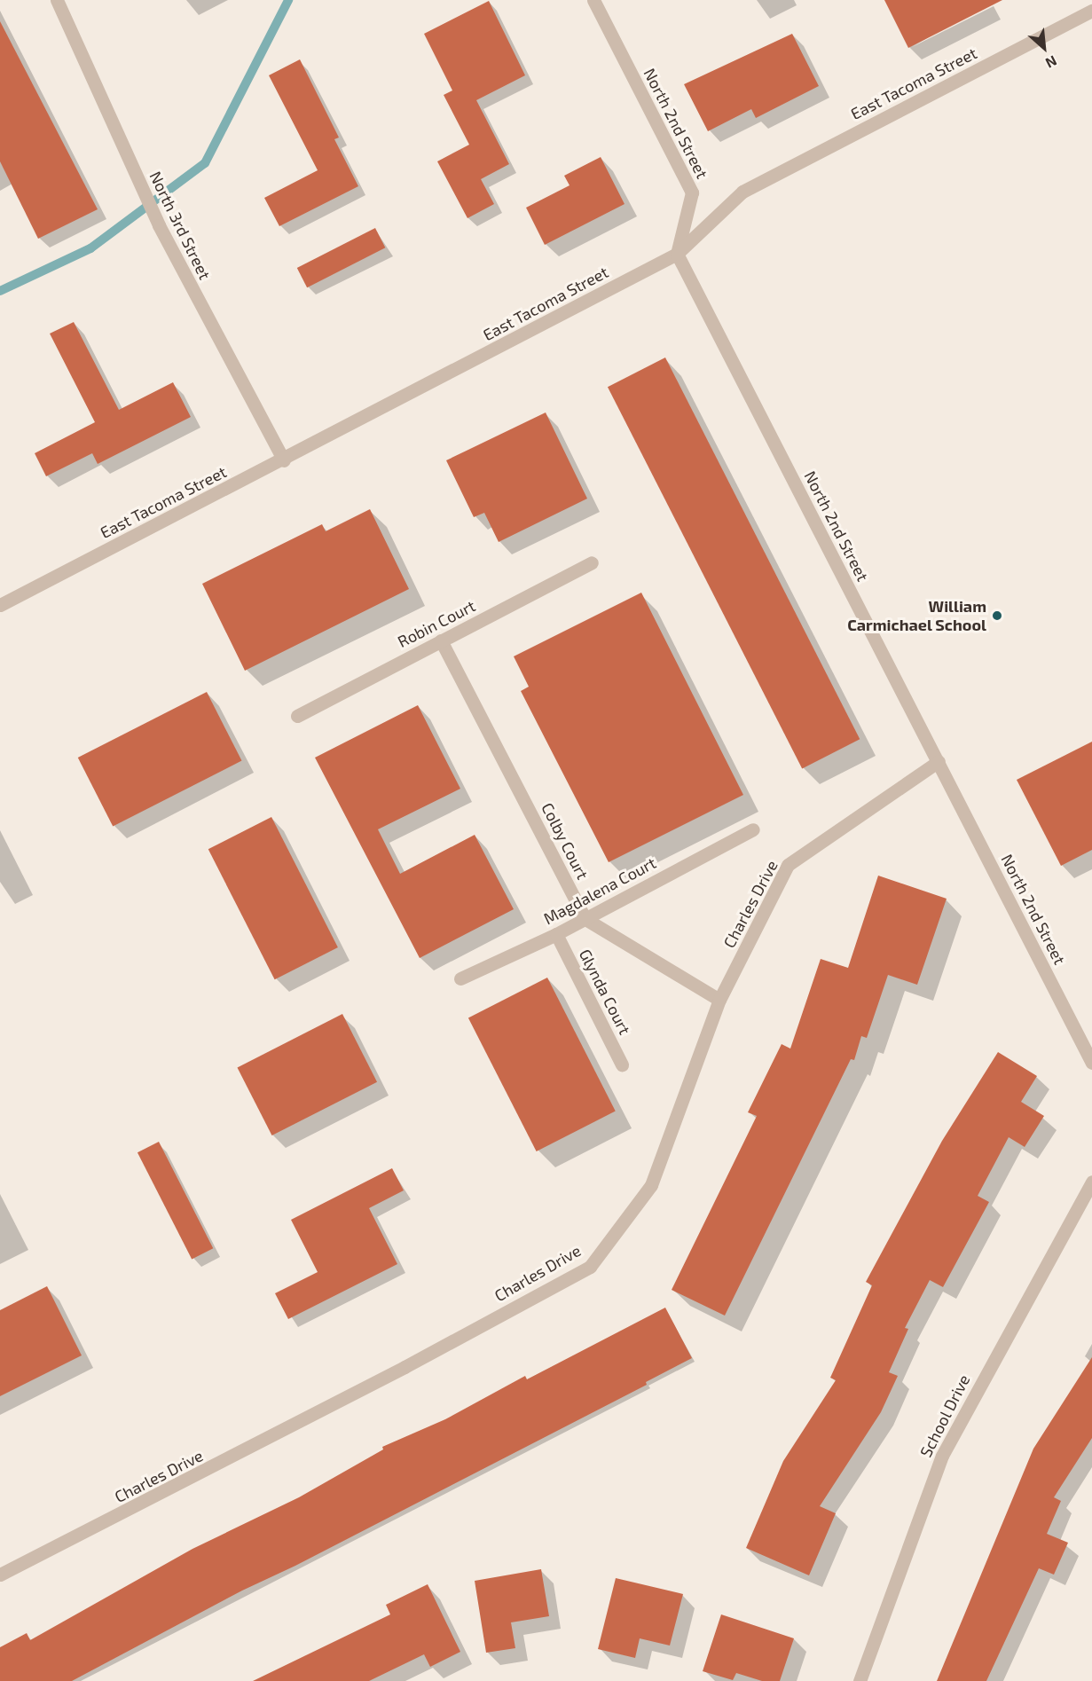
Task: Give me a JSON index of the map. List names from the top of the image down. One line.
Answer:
{"streets":{"street":["East Tacoma Street","North 2nd Street","North 3rd Street","Robin Court","Colby Court","Magdalena Court","Charles Drive","Glynda Court","School Drive"]},"crossings":[["East Tacoma Street","North 2nd Street"],["East Tacoma Street","North 3rd Street"],["North 2nd Street","Charles Drive"],["Robin Court","Colby Court"],["Colby Court","Magdalena Court"],["Magdalena Court","Glynda Court"]],"places":["William Carmichael School"],"north":"bottom right"}
